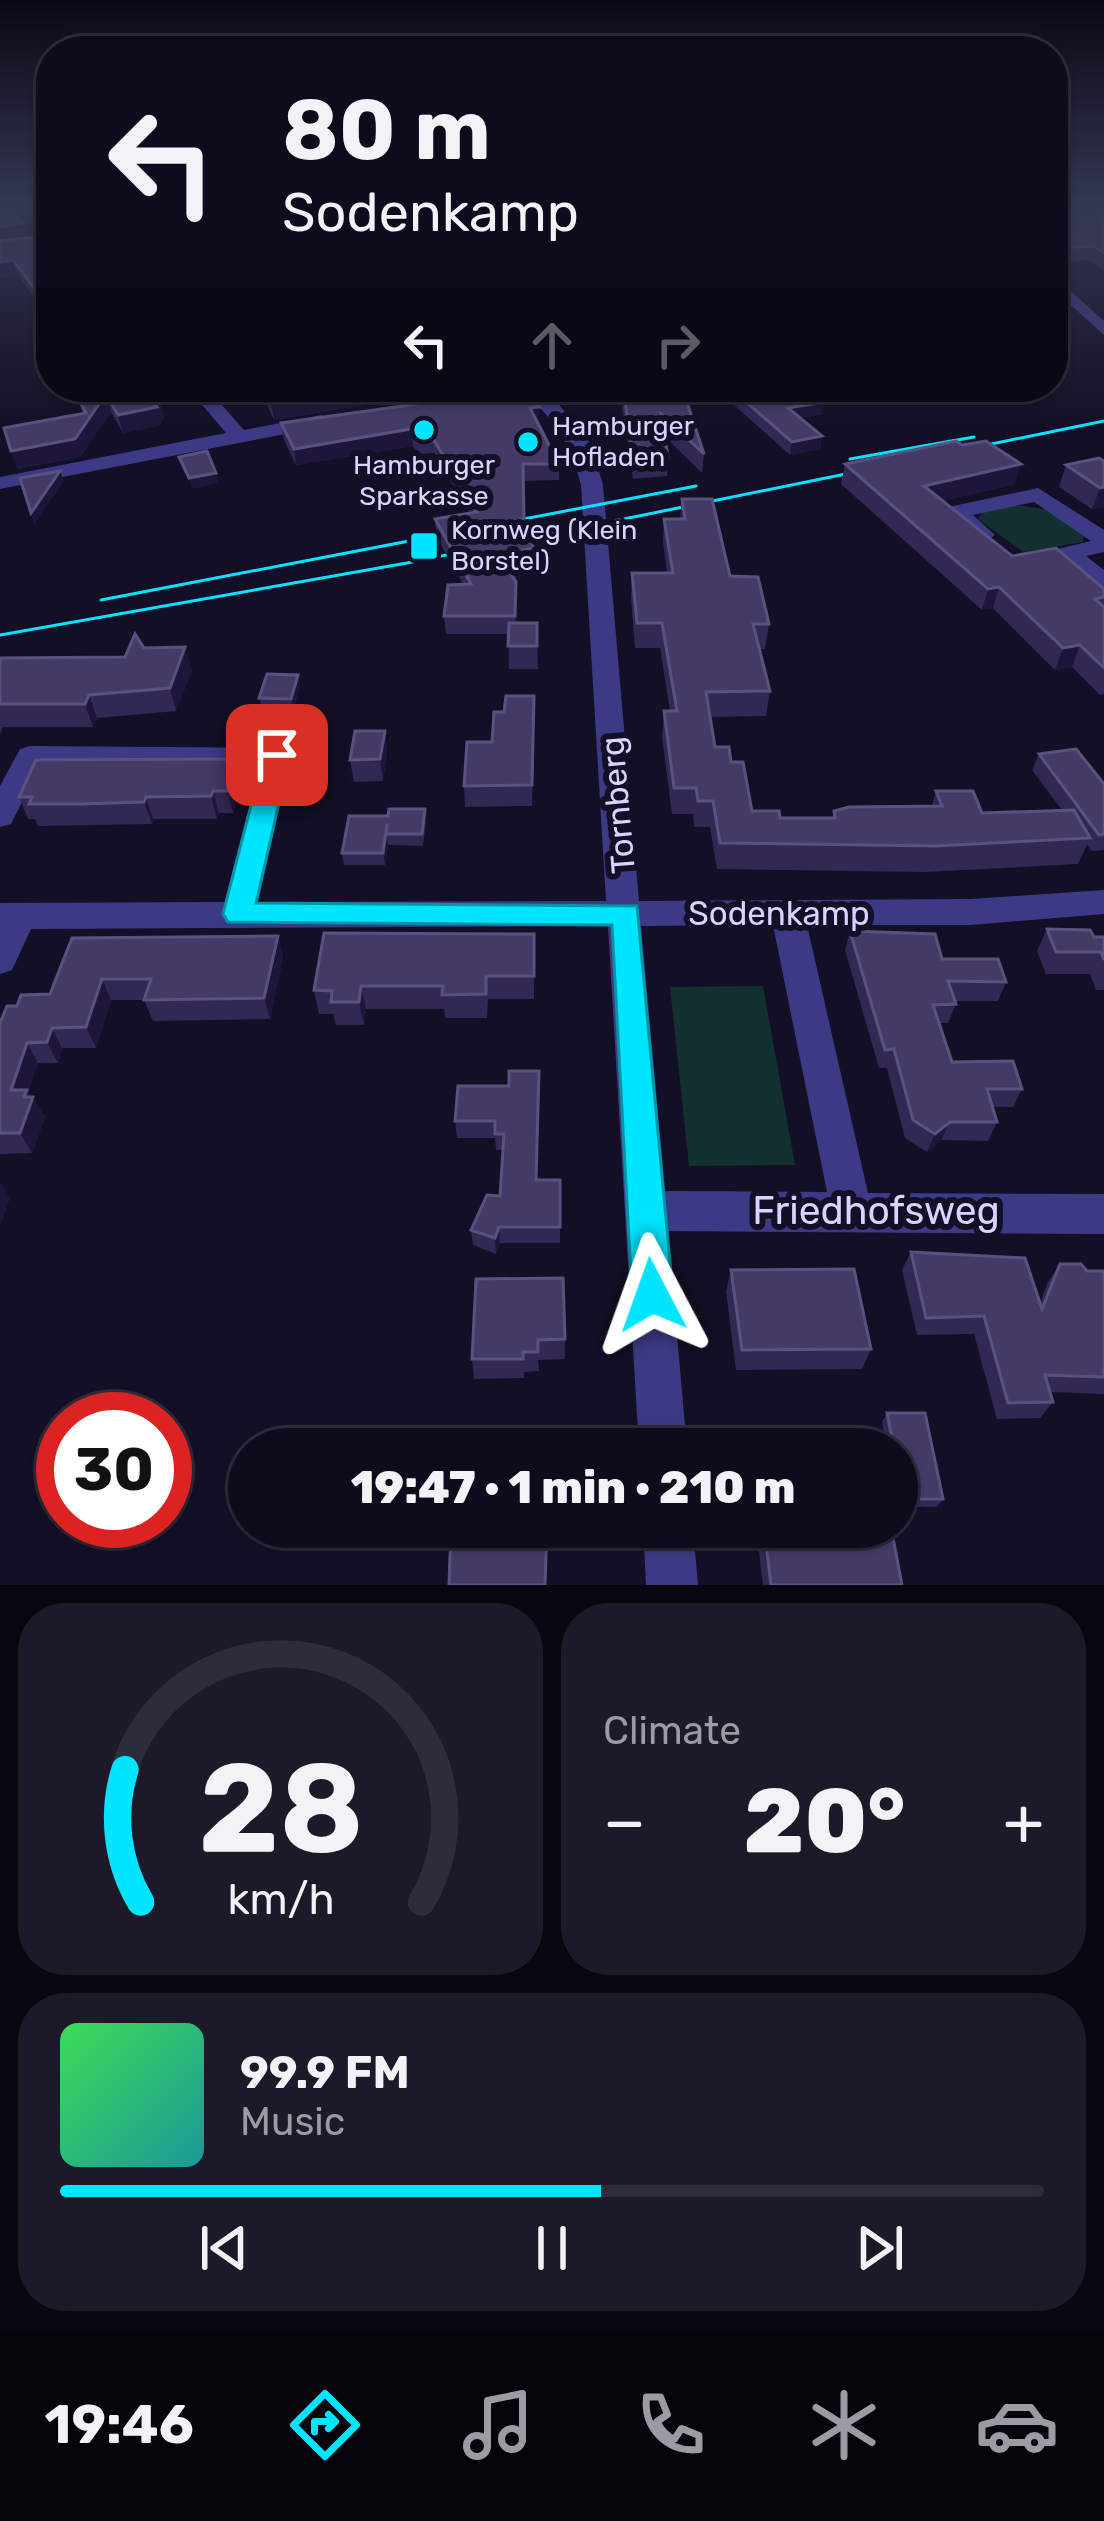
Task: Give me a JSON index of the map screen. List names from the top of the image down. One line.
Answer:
{"streets":{"street":["Tornberg","Sodenkamp","Friedhofsweg"]},"crossings":[["Tornberg","Sodenkamp"],["Tornberg","Friedhofsweg"]],"places":{"other":["Hamburger Sparkasse","Hamburger Hofladen"],"transit":["Kornweg (Klein Borstel)"]},"page":{"turn":["80 m","Sodenkamp"],"limit":"30","trip":"19:47 · 1 min · 210 m","tile":"Climate","heat":["−","20°","+"],"song":["99.9 FM","Music"],"tabs":"19:46","gauge":["28","km/h"]}}
